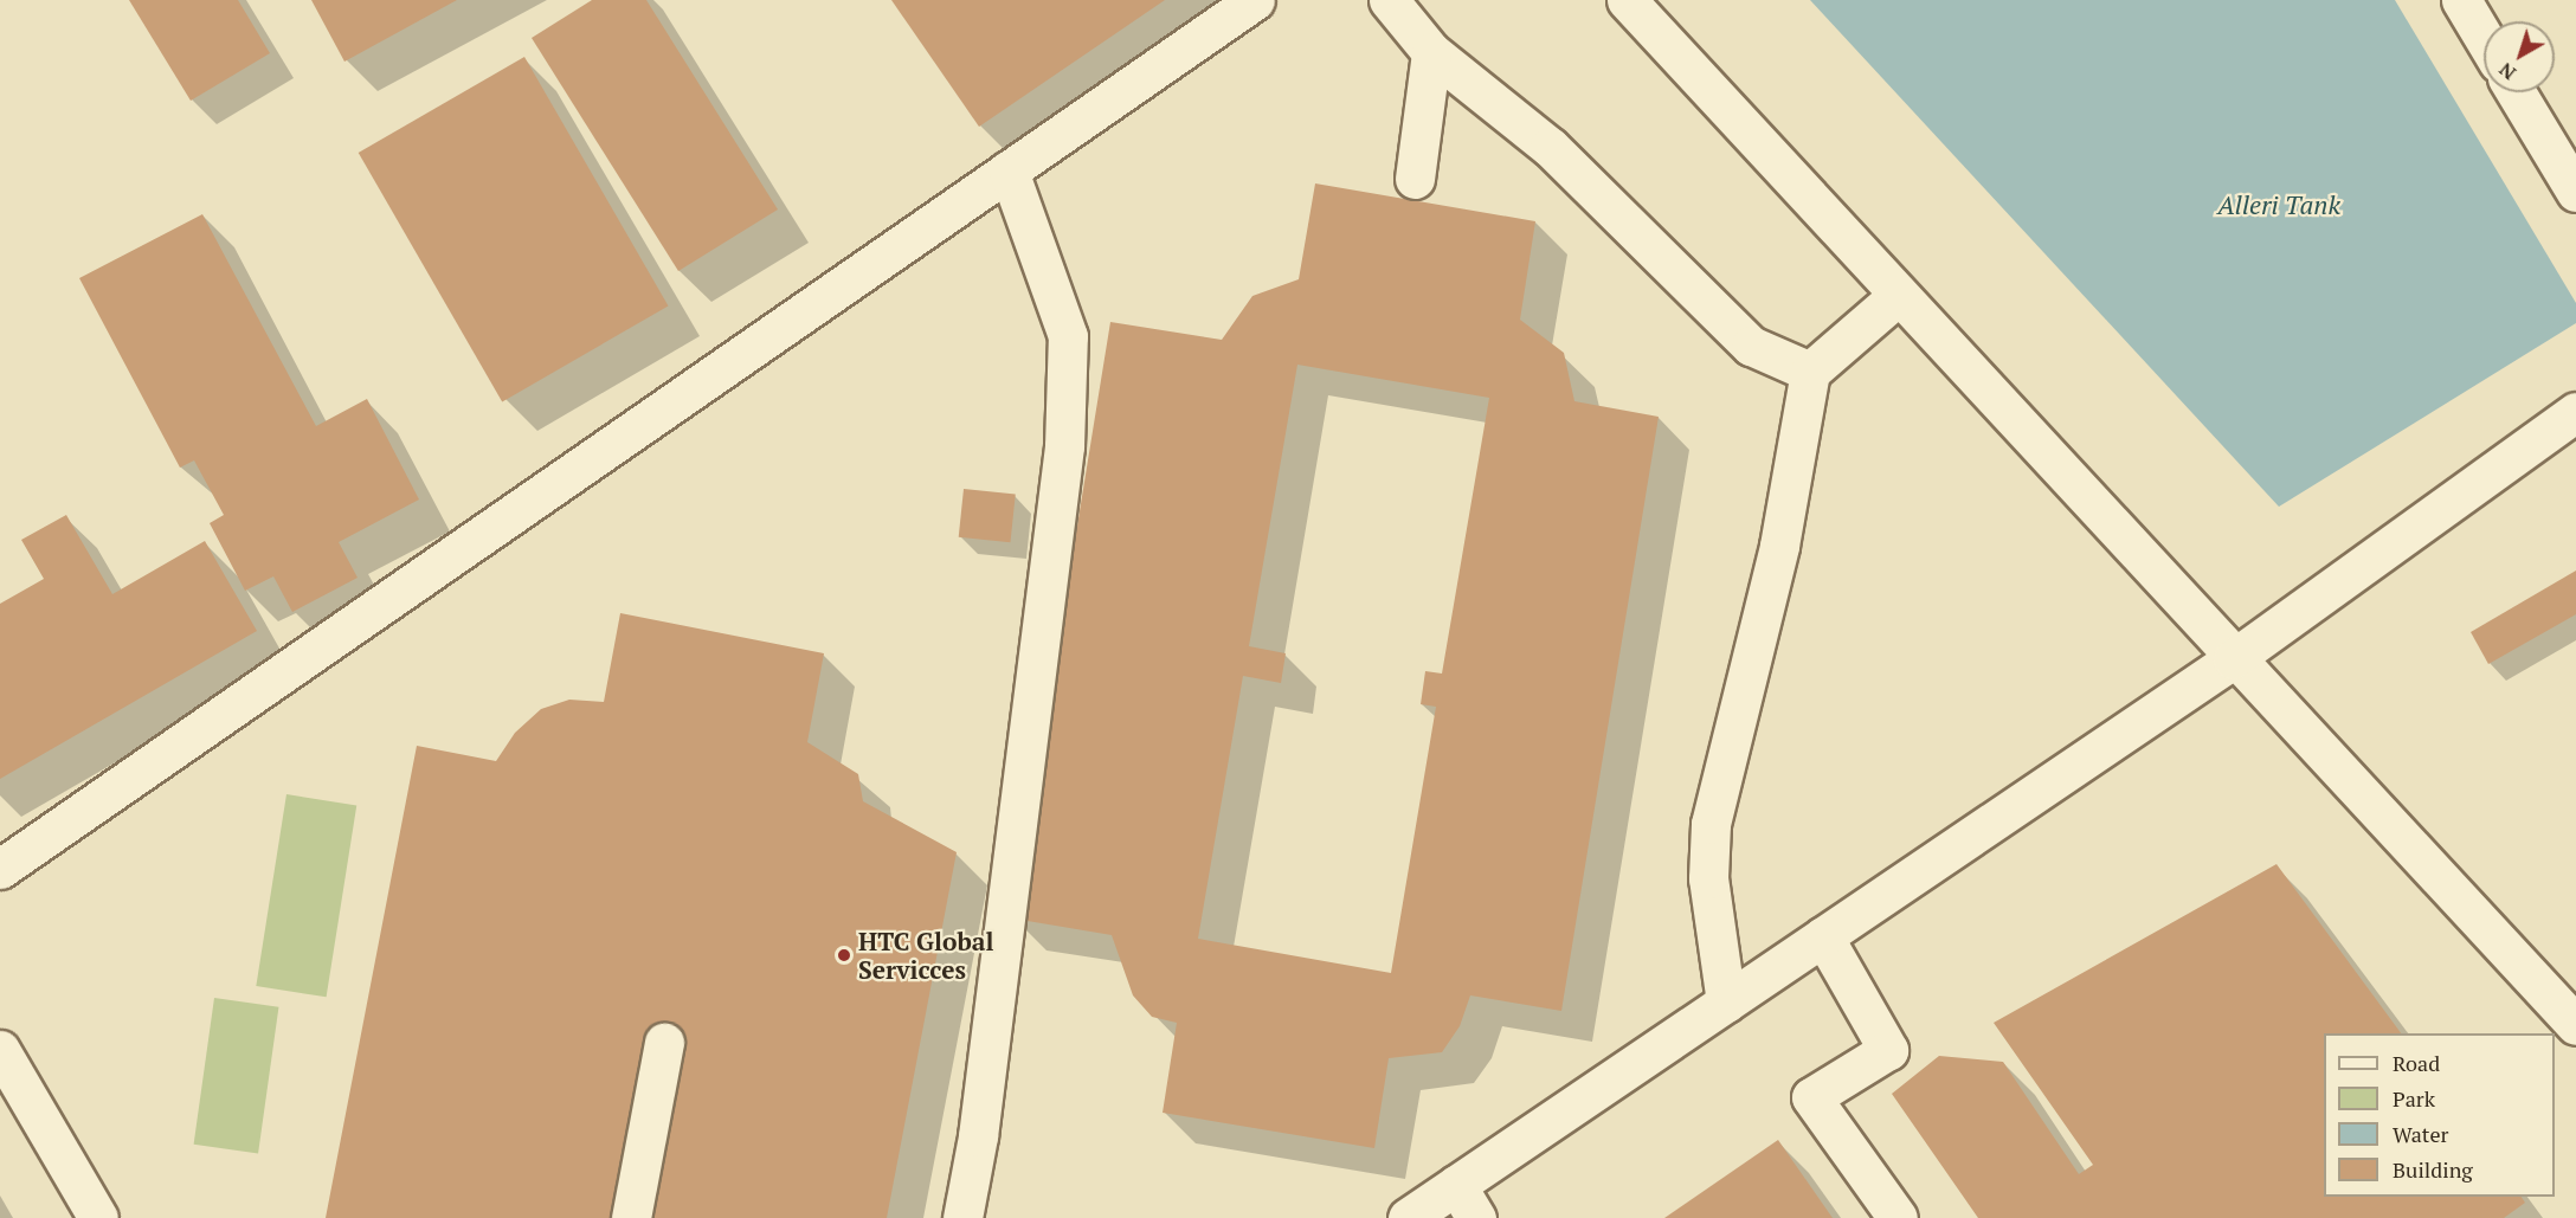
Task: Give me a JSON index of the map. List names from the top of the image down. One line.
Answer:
{"water":["Alleri Tank"],"places":["HTC Global Servicces"],"legend":["Road","Park","Water","Building"],"north":"bottom left"}
